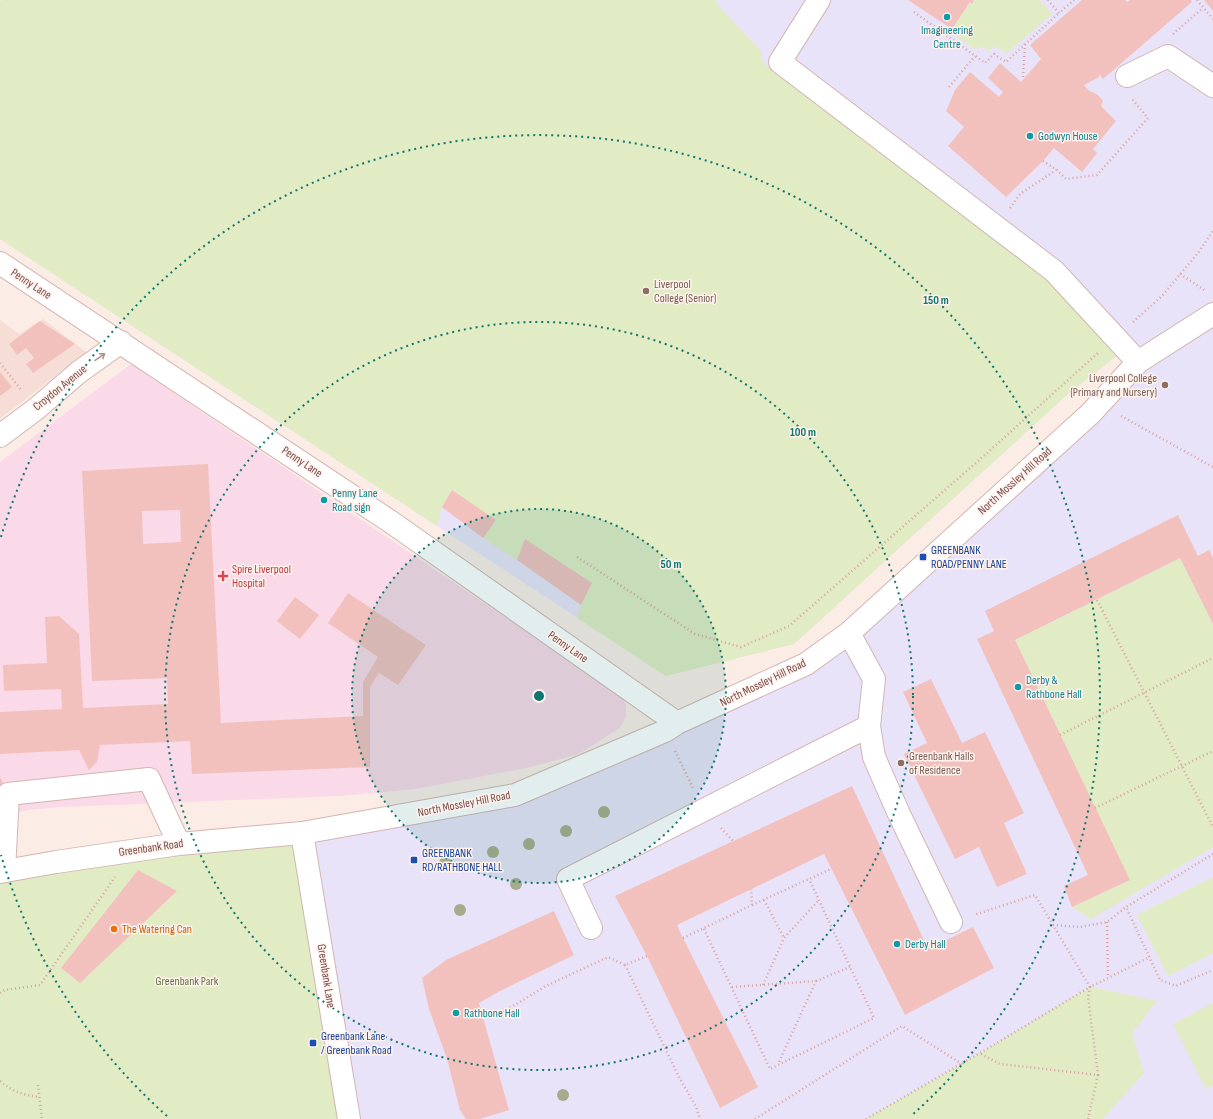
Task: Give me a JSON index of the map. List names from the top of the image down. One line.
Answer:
{"streets":{"street":["Penny Lane","Croydon Avenue","North Mossley Hill Road","Greenbank Road","Greenbank Lane"]},"crossings":[["Penny Lane","Croydon Avenue"],["Penny Lane","North Mossley Hill Road"],["North Mossley Hill Road","Greenbank Road"],["North Mossley Hill Road","Greenbank Lane"],["Greenbank Road","Greenbank Lane"]],"one_way":["Croydon Avenue"],"parks":["Greenbank Park"],"places":{"other":["Imagineering Centre","Godwyn House","Liverpool College (Senior)","Liverpool College (Primary and Nursery)","Penny Lane Road sign","Derby & Rathbone Hall","Greenbank Halls of Residence","The Watering Can","Derby Hall","Rathbone Hall"],"transit":["GREENBANK ROAD/PENNY LANE","GREENBANK RD/RATHBONE HALL","Greenbank Lane / Greenbank Road"],"health":["Spire Liverpool Hospital"]},"rings":["150 m","100 m","50 m"]}
